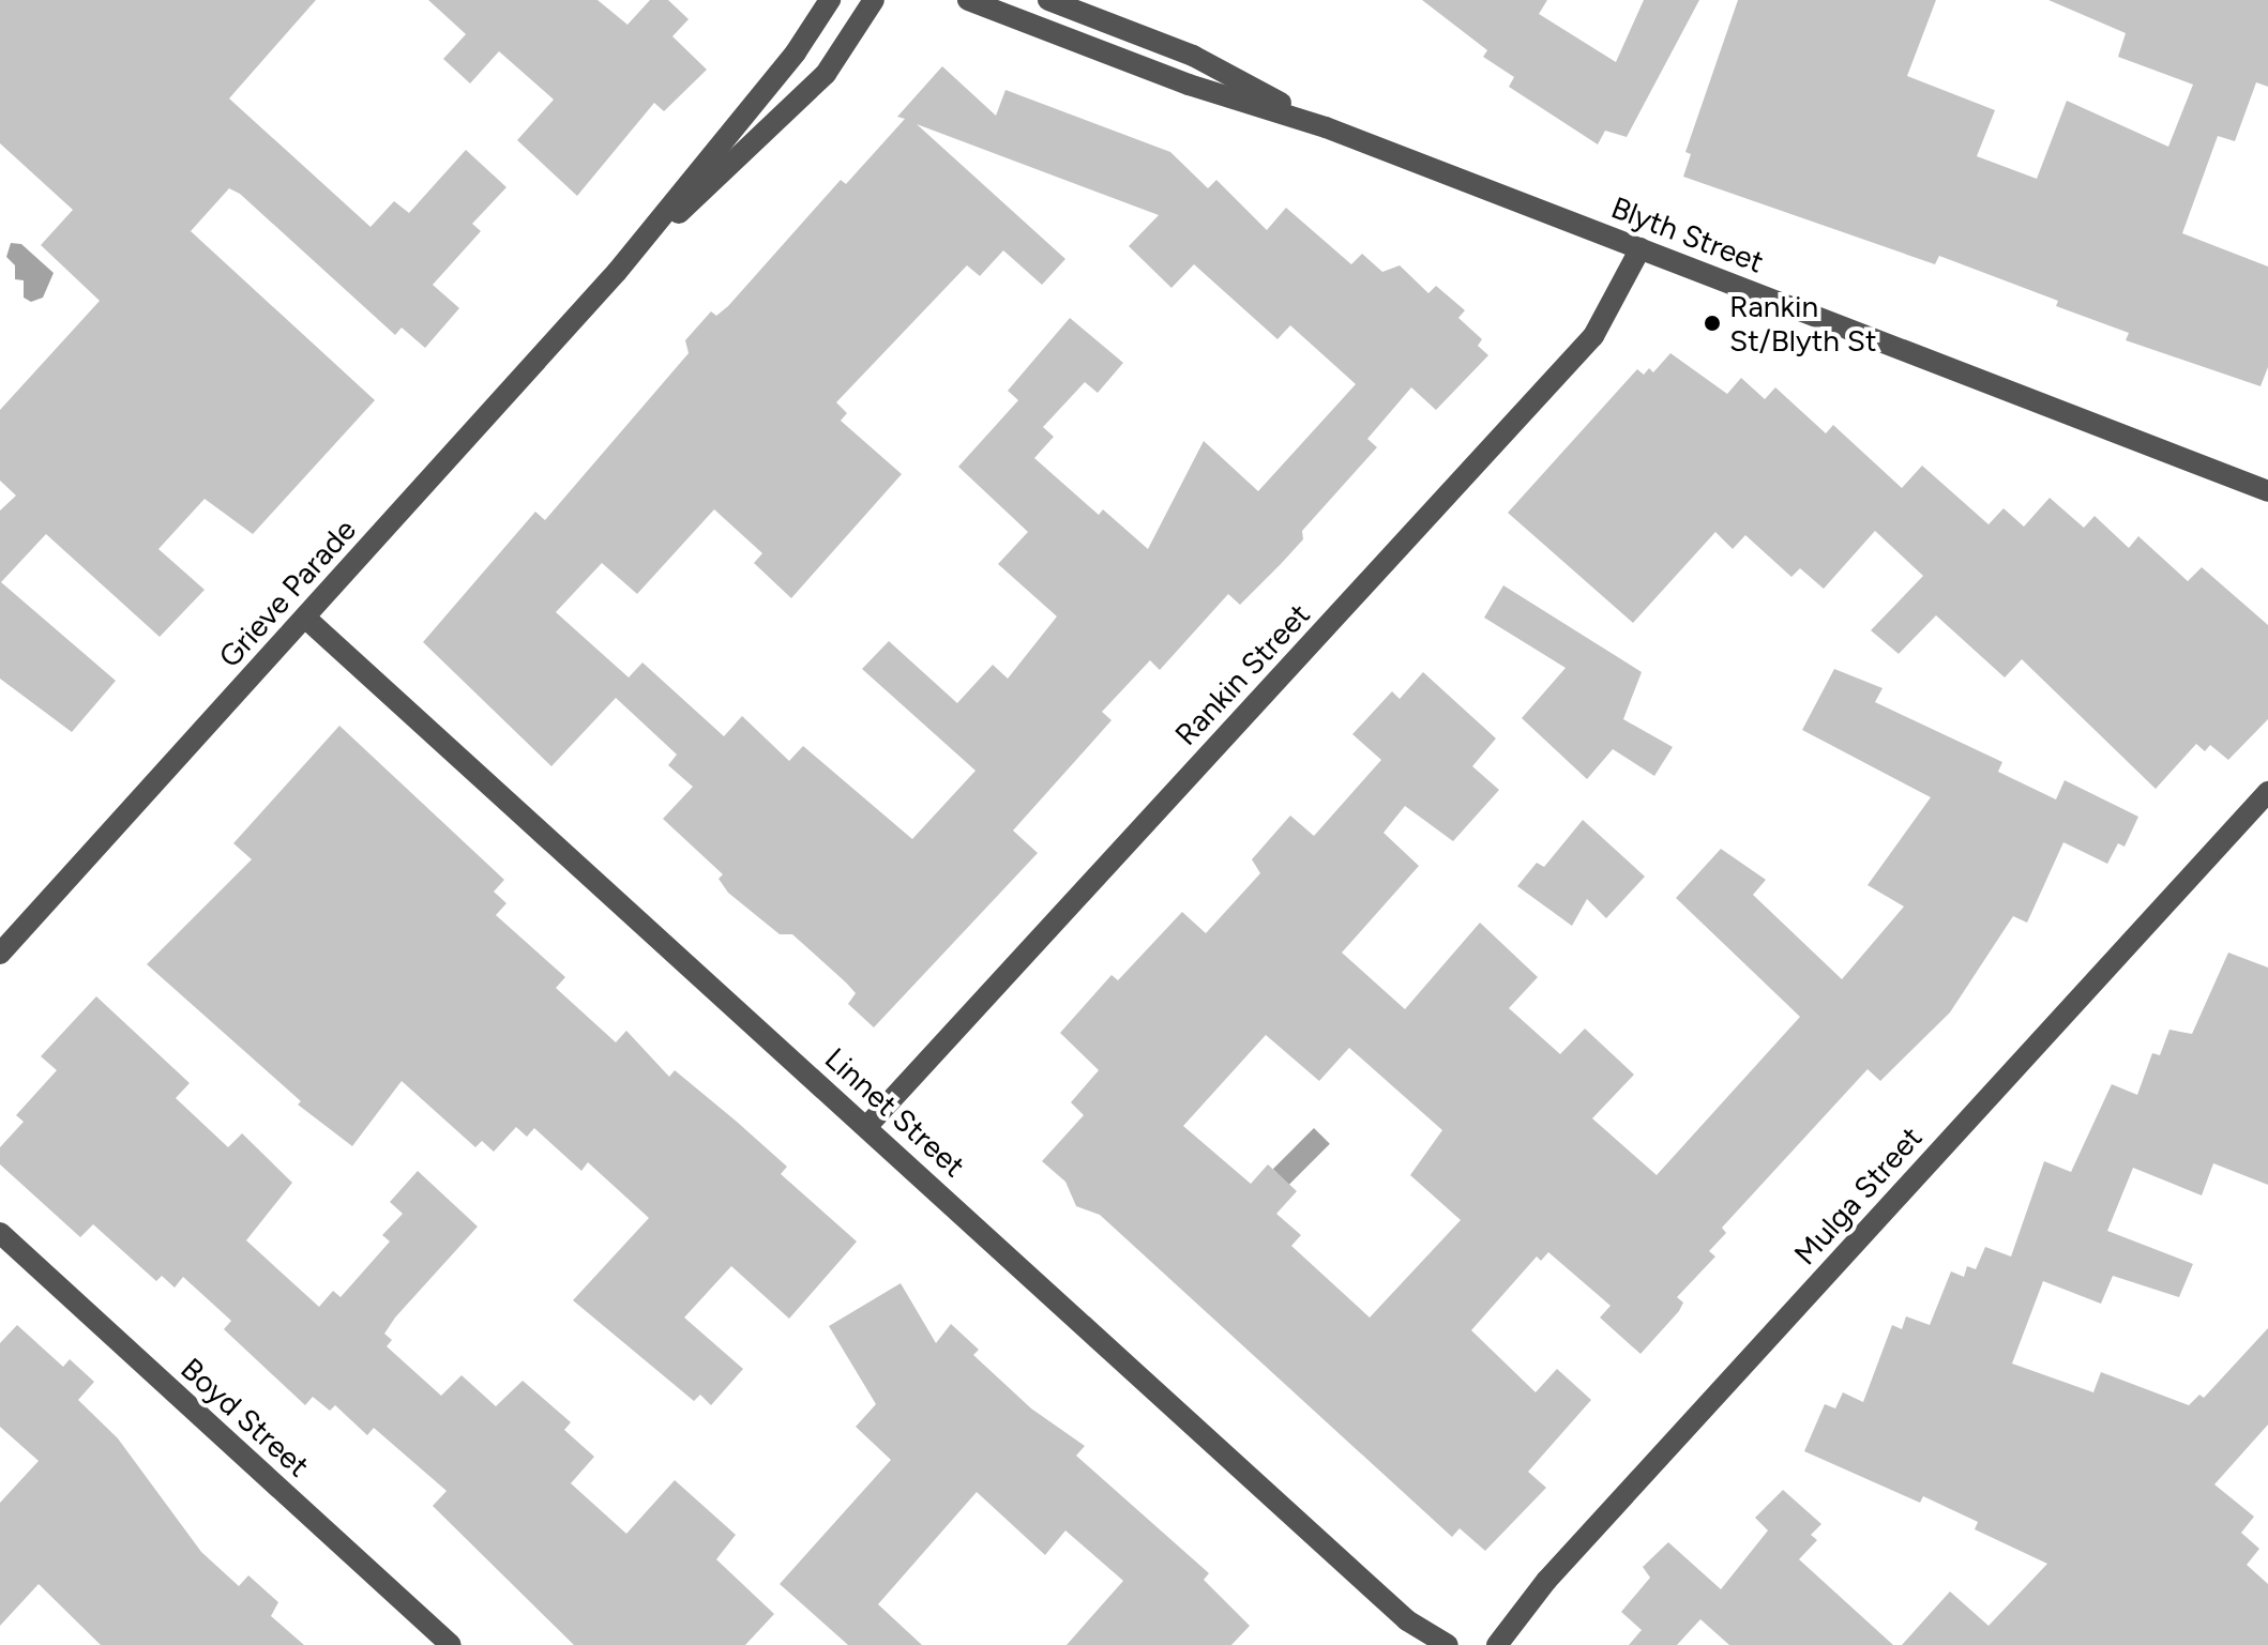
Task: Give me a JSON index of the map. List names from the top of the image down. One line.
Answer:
{"streets":{"street":["Blyth Street","Grieve Parade","Rankin Street","Linnet Street","Mulga Street","Boyd Street"]},"crossings":[["Blyth Street","Rankin Street"],["Grieve Parade","Linnet Street"],["Rankin Street","Linnet Street"]],"places":["Rankin St/Blyth St"]}
